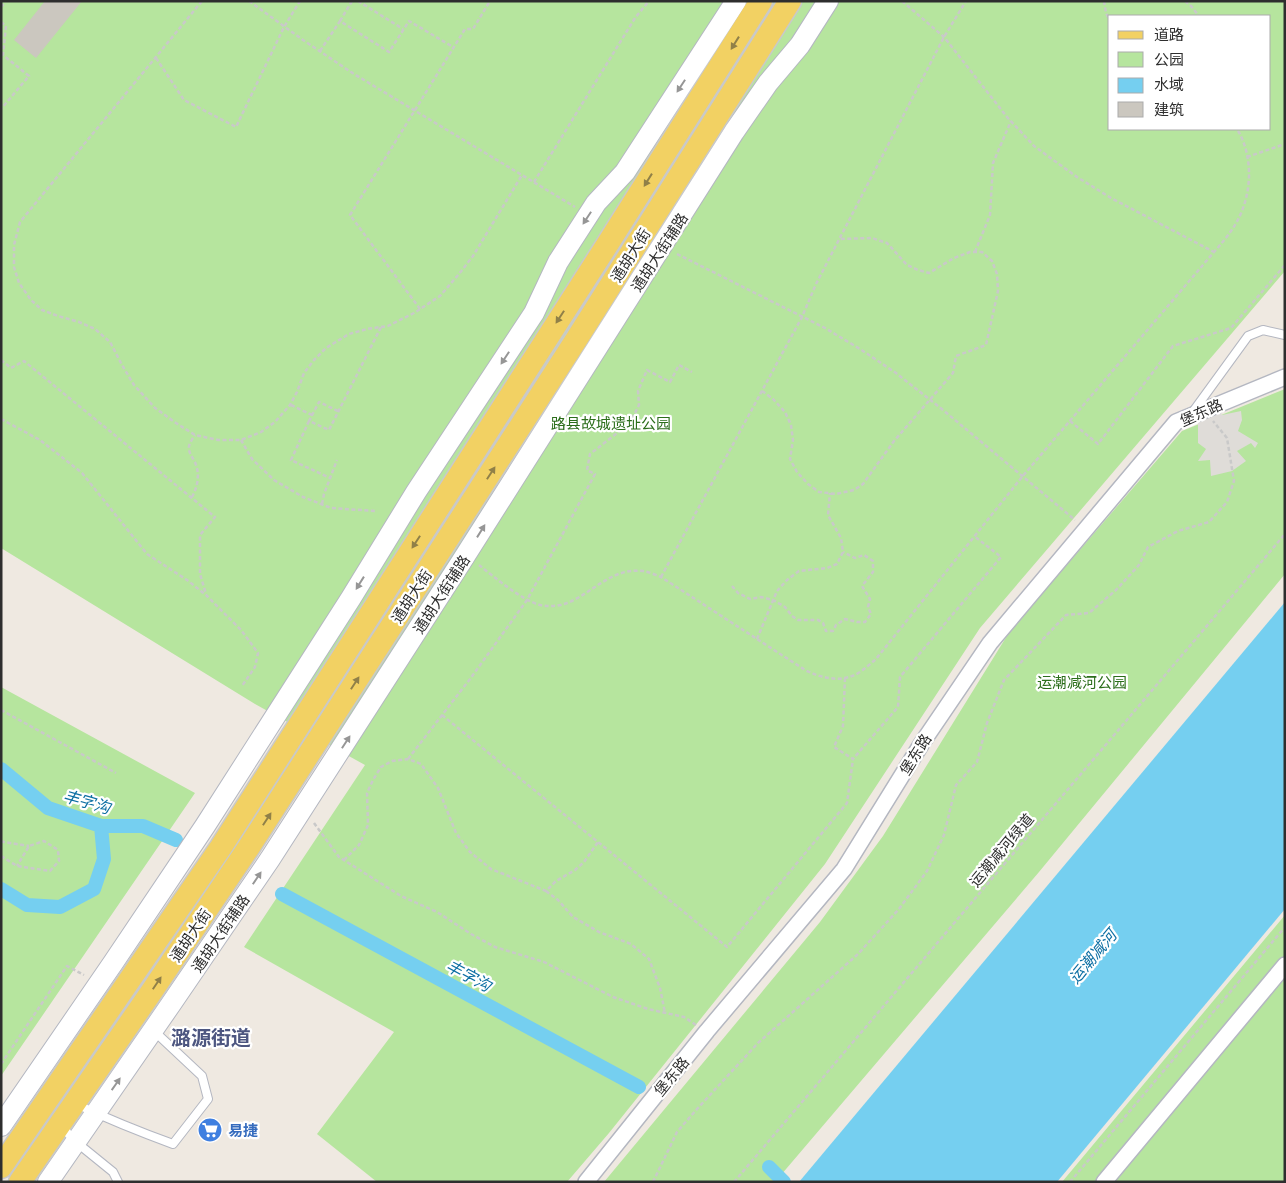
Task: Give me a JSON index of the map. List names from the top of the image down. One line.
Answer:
{"streets":{"main road":["通胡大街"],"street":["通胡大街辅路","堡东路"],"path":["运潮减河绿道"]},"crossings":[["通胡大街辅路","通胡大街"]],"districts":["潞源街道"],"water":["丰字沟","运潮减河"],"parks":["路县故城遗址公园","运潮减河公园"],"places":{"supermarket":["易捷"]},"legend":["道路","公园","水域","建筑"]}
